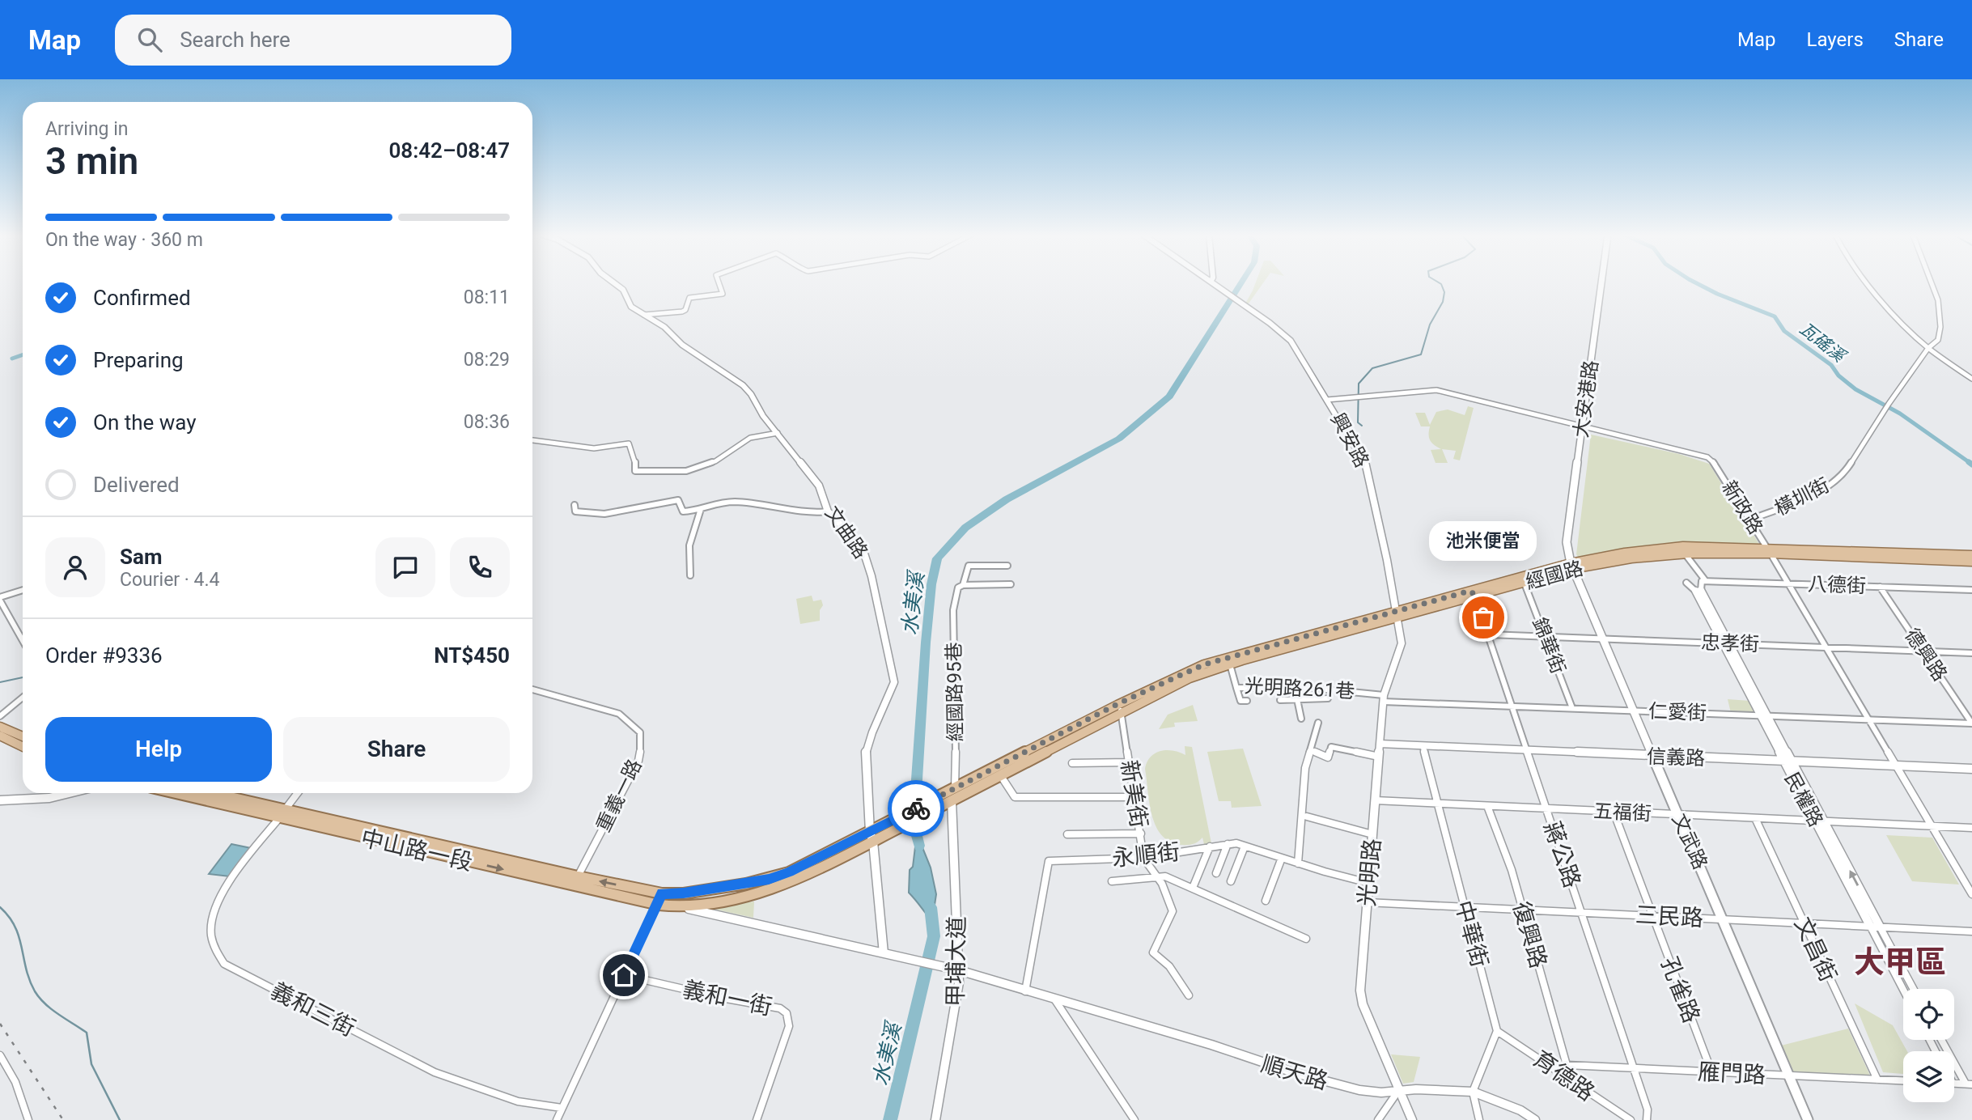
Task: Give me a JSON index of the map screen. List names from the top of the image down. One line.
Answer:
{"streets":{"main road":["大安港路","經國路","文武路","中山路一段"],"street":["興安路","橫圳街","新政路","文曲路","八德街","忠孝街","錦華街","德興路","光明路261巷","經國路95巷","仁愛街","信義路","新美街","重義一路","民權路","五福街","永順街","蔣公路","光明路","三民路","中華街","復興路","文昌街","甲埔大道","孔雀路","義和一街","義和三街","順天路","雁門路","育德路"]},"crossings":[["大安港路","新政路"],["大安港路","經國路"],["大安港路","文武路"],["興安路","新政路"],["興安路","經國路"],["興安路","光明路"],["橫圳街","新政路"],["新政路","經國路"],["新政路","八德街"],["新政路","忠孝街"],["新政路","仁愛街"],["新政路","信義路"],["新政路","五福街"],["文曲路","經國路"],["文曲路","中山路一段"],["經國路","錦華街"],["經國路","光明路261巷"],["經國路","經國路95巷"],["經國路","新美街"],["經國路","文武路"],["經國路","蔣公路"],["經國路","光明路"],["經國路","甲埔大道"],["八德街","德興路"],["忠孝街","錦華街"],["忠孝街","德興路"],["忠孝街","民權路"],["忠孝街","文武路"],["忠孝街","蔣公路"],["錦華街","仁愛街"],["德興路","仁愛街"],["光明路261巷","仁愛街"],["光明路261巷","光明路"],["經國路95巷","甲埔大道"],["仁愛街","民權路"],["仁愛街","文武路"],["仁愛街","蔣公路"],["仁愛街","光明路"],["信義路","民權路"],["信義路","文武路"],["信義路","蔣公路"],["信義路","光明路"],["信義路","中華街"],["新美街","永順街"],["重義一路","中山路一段"],["民權路","五福街"],["民權路","三民路"],["五福街","文武路"],["五福街","蔣公路"],["五福街","光明路"],["五福街","中華街"],["五福街","復興路"],["五福街","文昌街"],["五福街","孔雀路"],["文武路","三民路"],["文武路","雁門路"],["中山路一段","甲埔大道"],["中山路一段","義和三街"],["永順街","光明路"],["蔣公路","三民路"],["蔣公路","雁門路"],["光明路","三民路"],["光明路","順天路"],["三民路","中華街"],["三民路","復興路"],["三民路","文昌街"],["三民路","孔雀路"],["中華街","育德路"],["復興路","雁門路"],["文昌街","雁門路"],["孔雀路","雁門路"],["雁門路","育德路"]],"districts":["大甲區"],"water":["瓦磘溪","水美溪"],"places":["池米便當"],"page":{"header":"Map","search":"Search here","nav":["Map","Layers","Share"],"heading":["3 min","Arriving in","08:42–08:47"],"panel":["Sam","Courier · 4.4","Order #9336","NT$450"],"bar":"On the way · 360 m","list":[["Confirmed","08:11"],["Preparing","08:29"],["On the way","08:36"],"Delivered"],"bubble":"池米便當","buttons":["Help","Share"]}}
